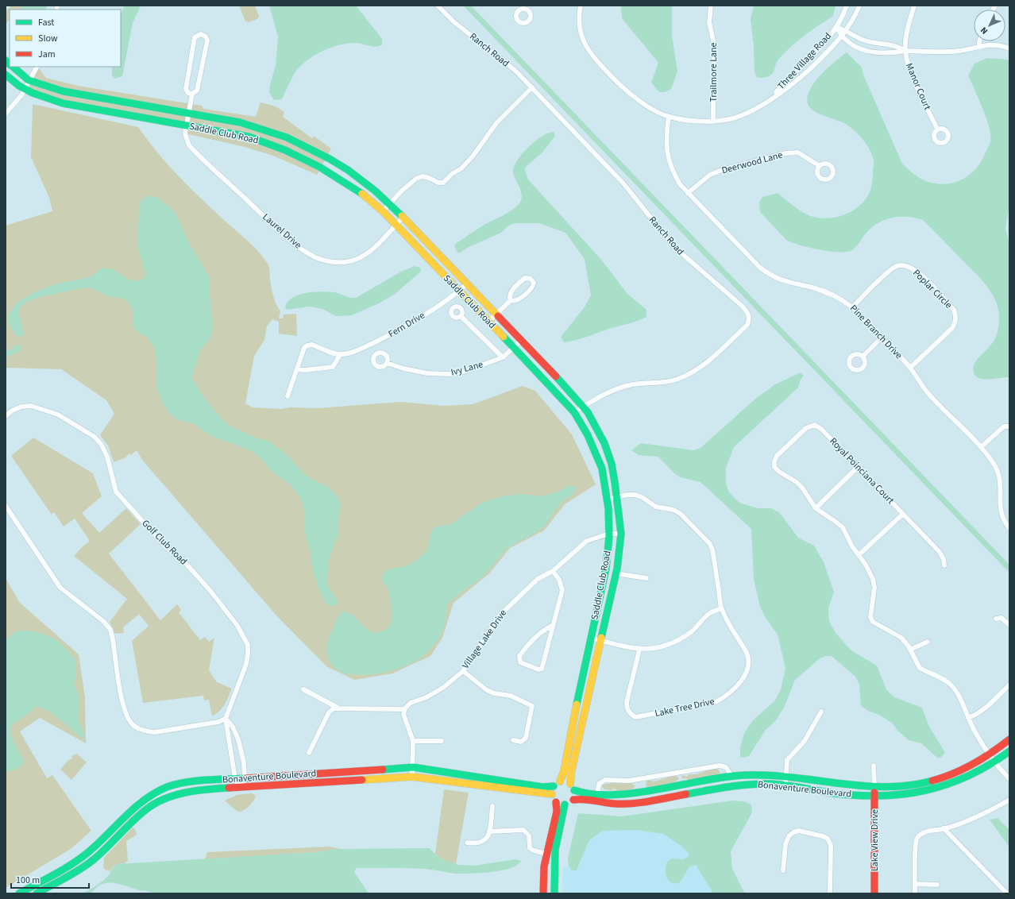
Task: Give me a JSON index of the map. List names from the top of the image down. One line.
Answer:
{"streets":{"street":["Ranch Road","Three Village Road","Trailmore Lane","Manor Court","Saddle Club Road","Deerwood Lane","Laurel Drive","Poplar Circle","Fern Drive","Pine Branch Drive","Ivy Lane","Royal Poinciana Court","Golf Club Road","Village Lake Drive","Lake Tree Drive","Bonaventure Boulevard","Lake View Drive"]},"crossings":[["Ranch Road","Saddle Club Road"],["Three Village Road","Trailmore Lane"],["Three Village Road","Pine Branch Drive"],["Saddle Club Road","Laurel Drive"],["Saddle Club Road","Fern Drive"],["Saddle Club Road","Ivy Lane"],["Saddle Club Road","Village Lake Drive"],["Saddle Club Road","Lake Tree Drive"],["Saddle Club Road","Bonaventure Boulevard"],["Deerwood Lane","Pine Branch Drive"],["Poplar Circle","Pine Branch Drive"],["Bonaventure Boulevard","Lake View Drive"]],"legend":["Fast","Slow","Jam"],"scale_bar":"100 m","north":"bottom left"}
